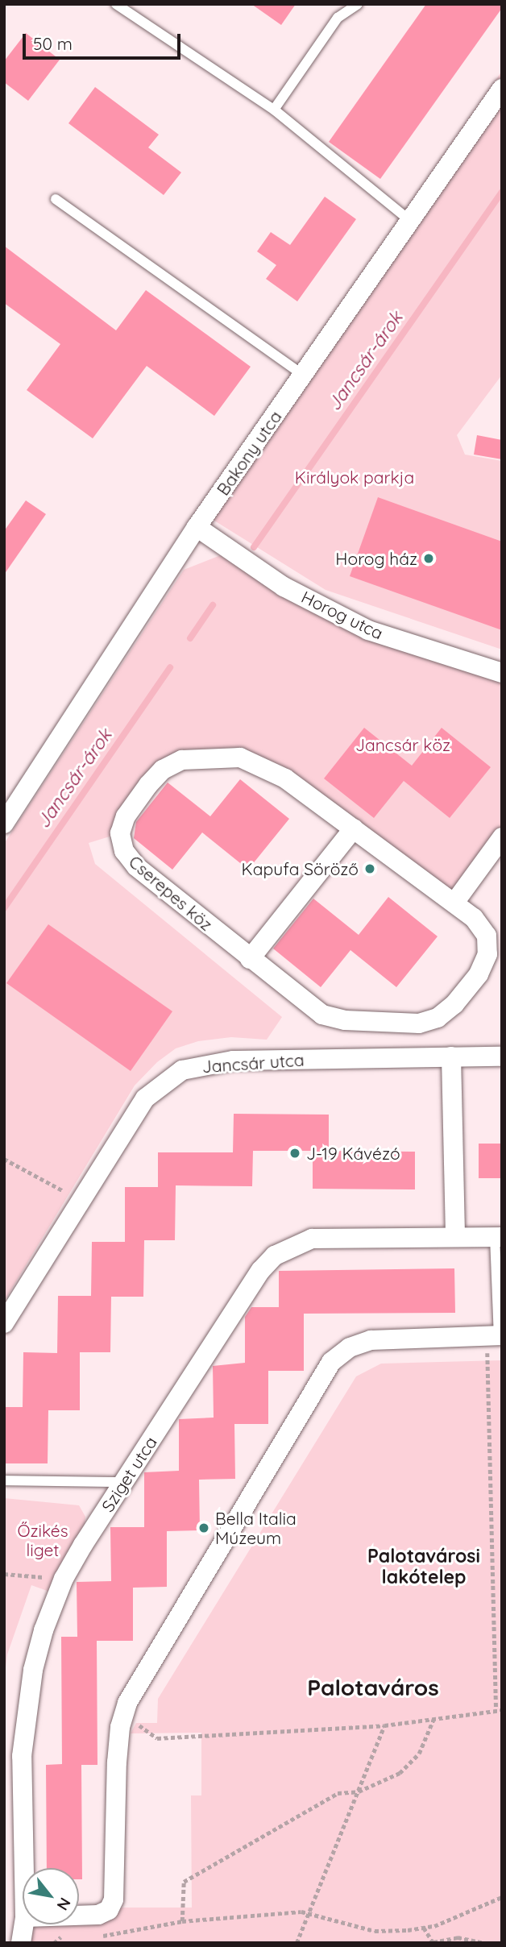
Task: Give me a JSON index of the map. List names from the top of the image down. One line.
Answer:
{"streets":{"street":["Bakony utca","Horog utca","Cserepes köz","Jancsár utca","Sziget utca"]},"crossings":[["Bakony utca","Horog utca"]],"districts":["Palotavárosi lakótelep","Palotaváros"],"water":["Jancsár-árok"],"parks":["Királyok parkja","Jancsár köz","Őzikés liget"],"places":["Horog ház","Kapufa Söröző","J-19 Kávézó","Bella Italia Múzeum"],"scale_bar":"50 m","north":"bottom right"}
